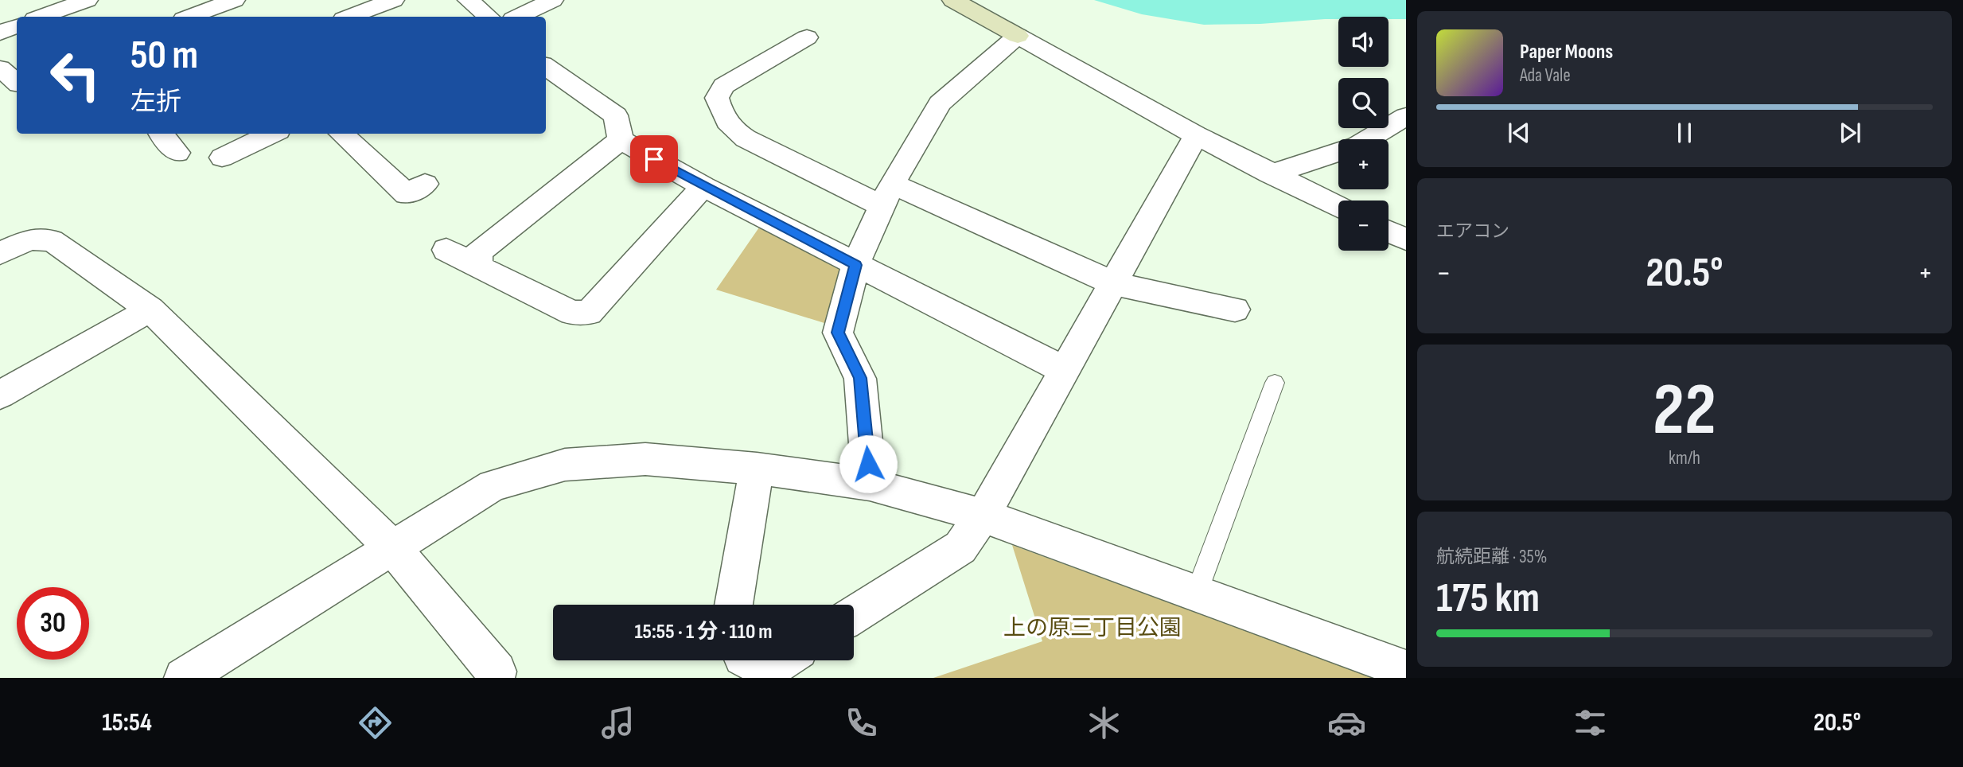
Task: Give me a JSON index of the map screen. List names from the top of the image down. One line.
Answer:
{"parks":["上の原三丁目公園"],"page":{"map_buttons":["+","−"],"turn":["50 m","左折"],"song":["Paper Moons","Ada Vale"],"tile":["エアコン",["22","km/h"],["航続距離 · 35%","175 km"]],"heat":["−","20.5°","+"],"limit":"30","trip":"15:55 · 1 分 · 110 m","tabs":["15:54","20.5°"]}}
